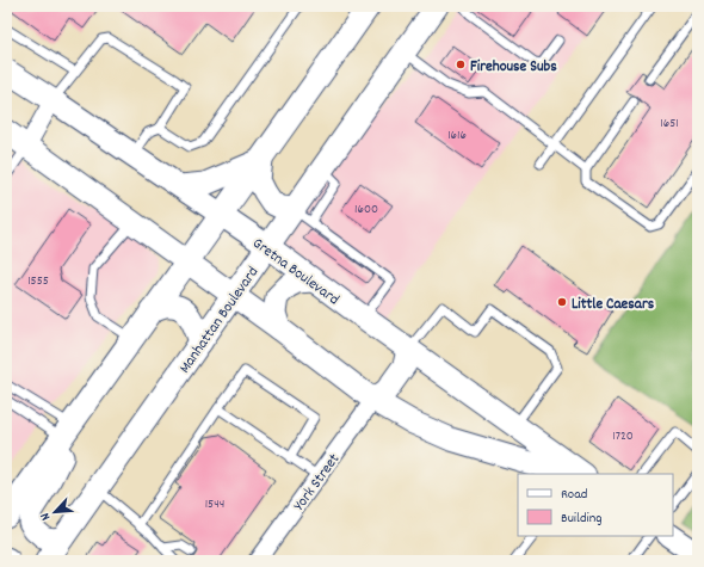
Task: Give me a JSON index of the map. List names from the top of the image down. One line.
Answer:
{"streets":{"street":["Gretna Boulevard","Manhattan Boulevard","York Street"]},"crossings":[["Gretna Boulevard","Manhattan Boulevard"]],"places":["Firehouse Subs","Little Caesars"],"house_numbers":["1651","1616","1600","1555","1720","1544"],"legend":["Road","Building"],"north":"bottom left"}
